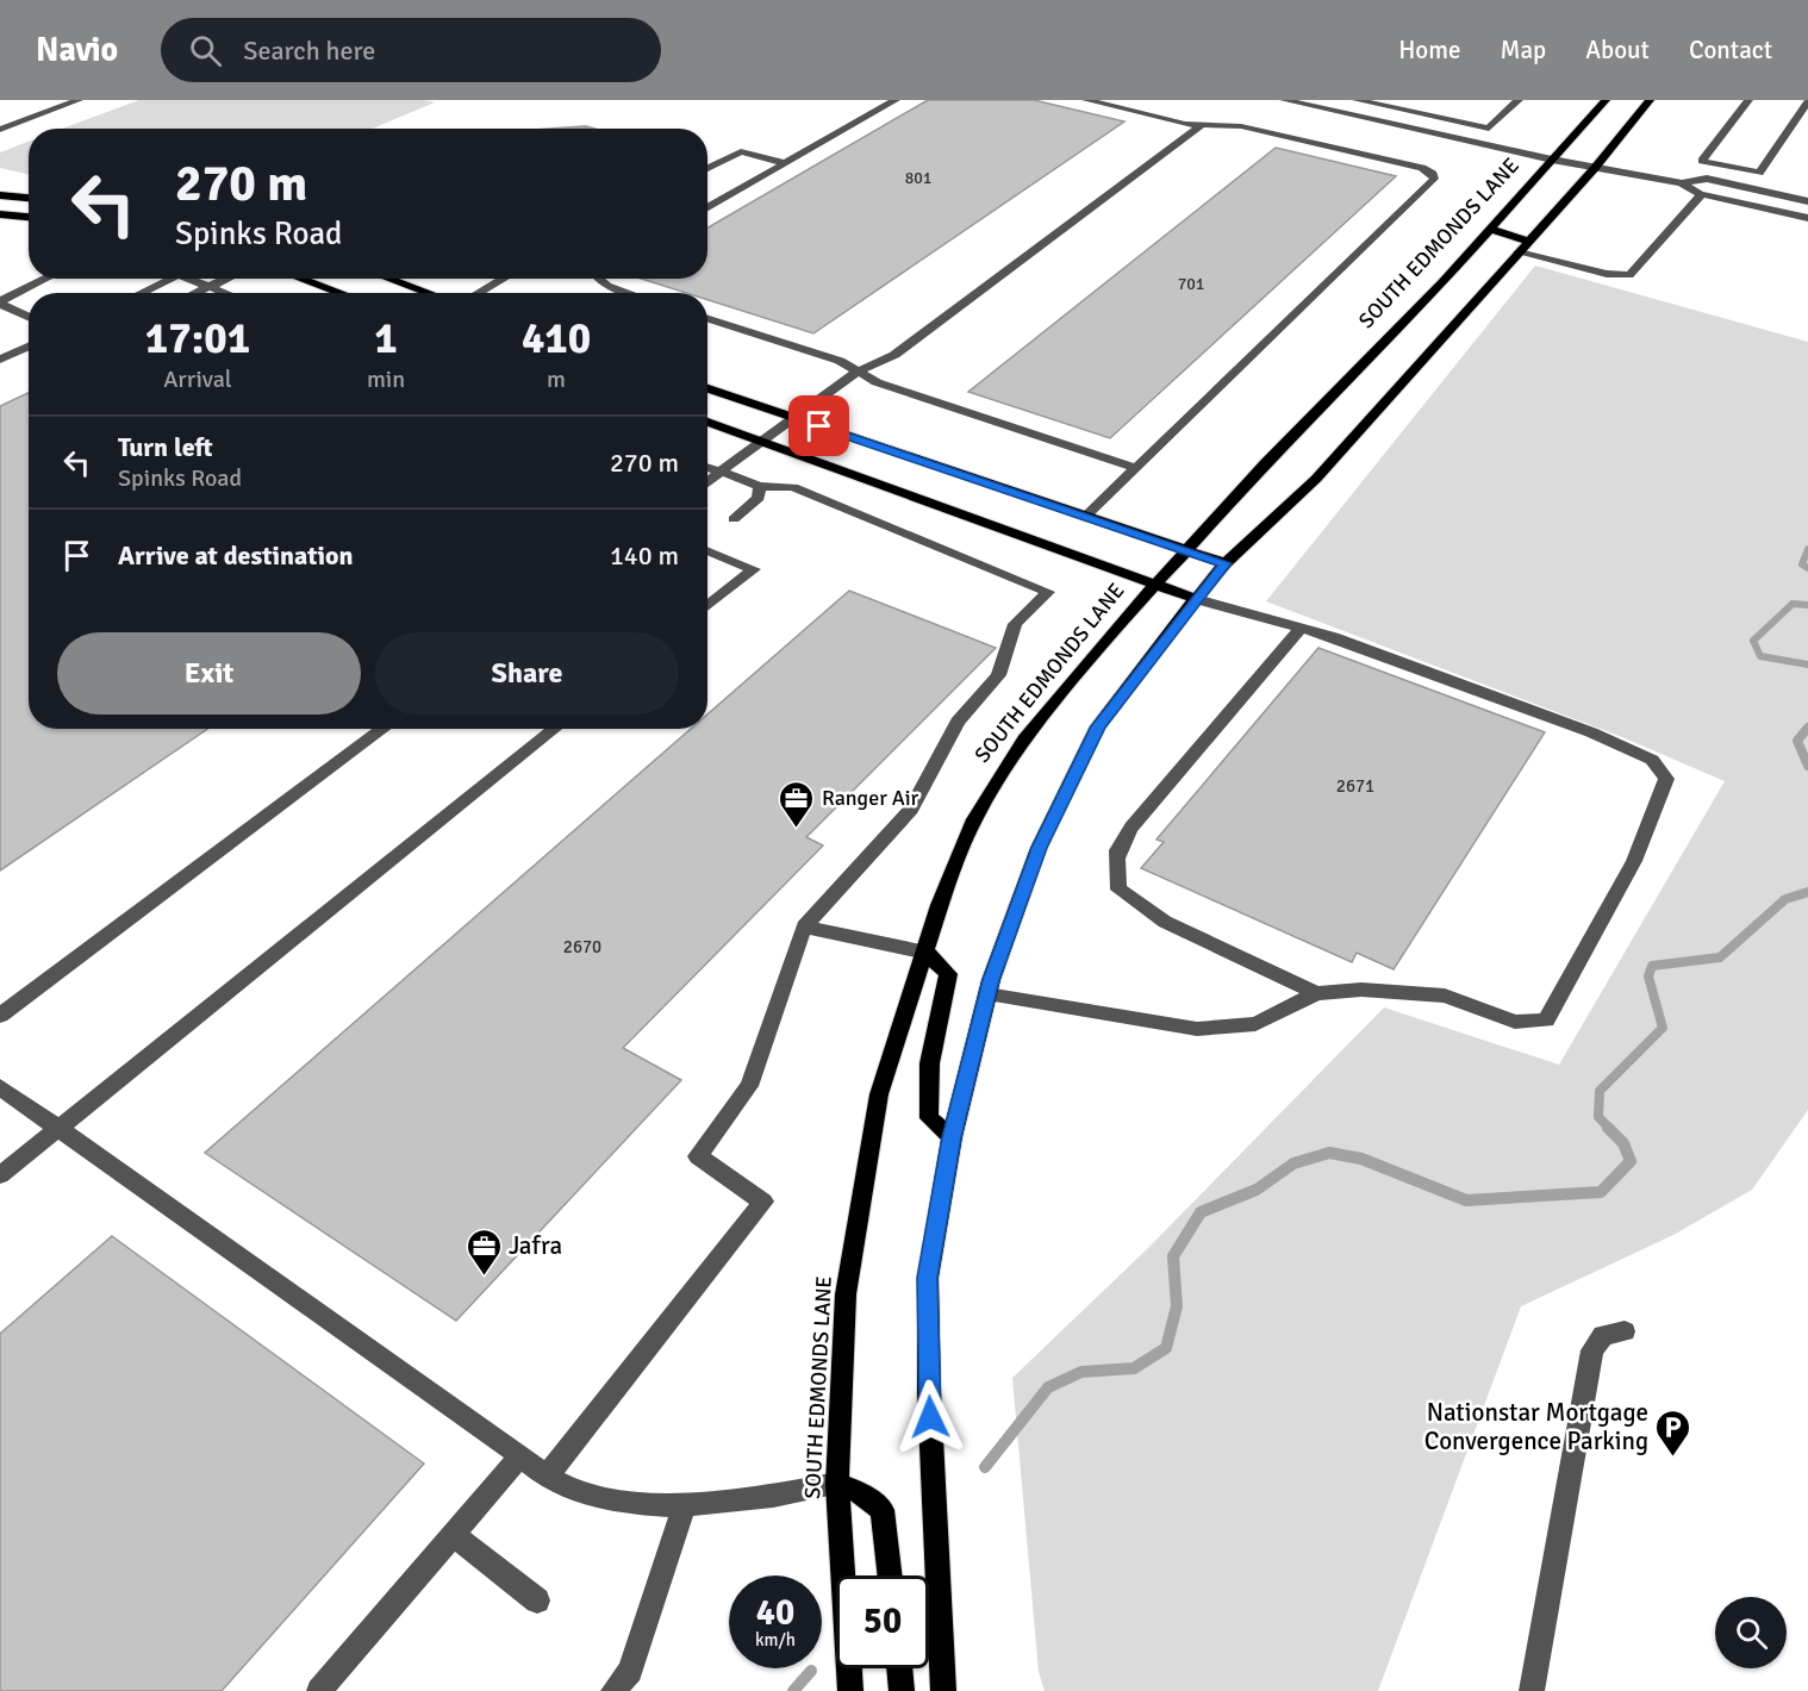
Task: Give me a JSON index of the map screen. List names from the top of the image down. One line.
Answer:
{"streets":{"main road":["SOUTH EDMONDS LANE"]},"places":{"office":["Ranger Air","Jafra"],"parking":["Nationstar Mortgage Convergence Parking"]},"house_numbers":["801","701","2671","2670"],"page":{"header":"Navio","search":"Search here","nav":["Home","Map","About","Contact"],"turn":["270 m","Spinks Road"],"eta":["17:01","Arrival","1","min","410","m"],"list":[{"name":"Turn left","note":"Spinks Road","value":"270 m"},{"name":"Arrive at destination","value":"140 m"}],"buttons":["Exit","Share"],"speed":"40 km/h","limit":"50"}}
